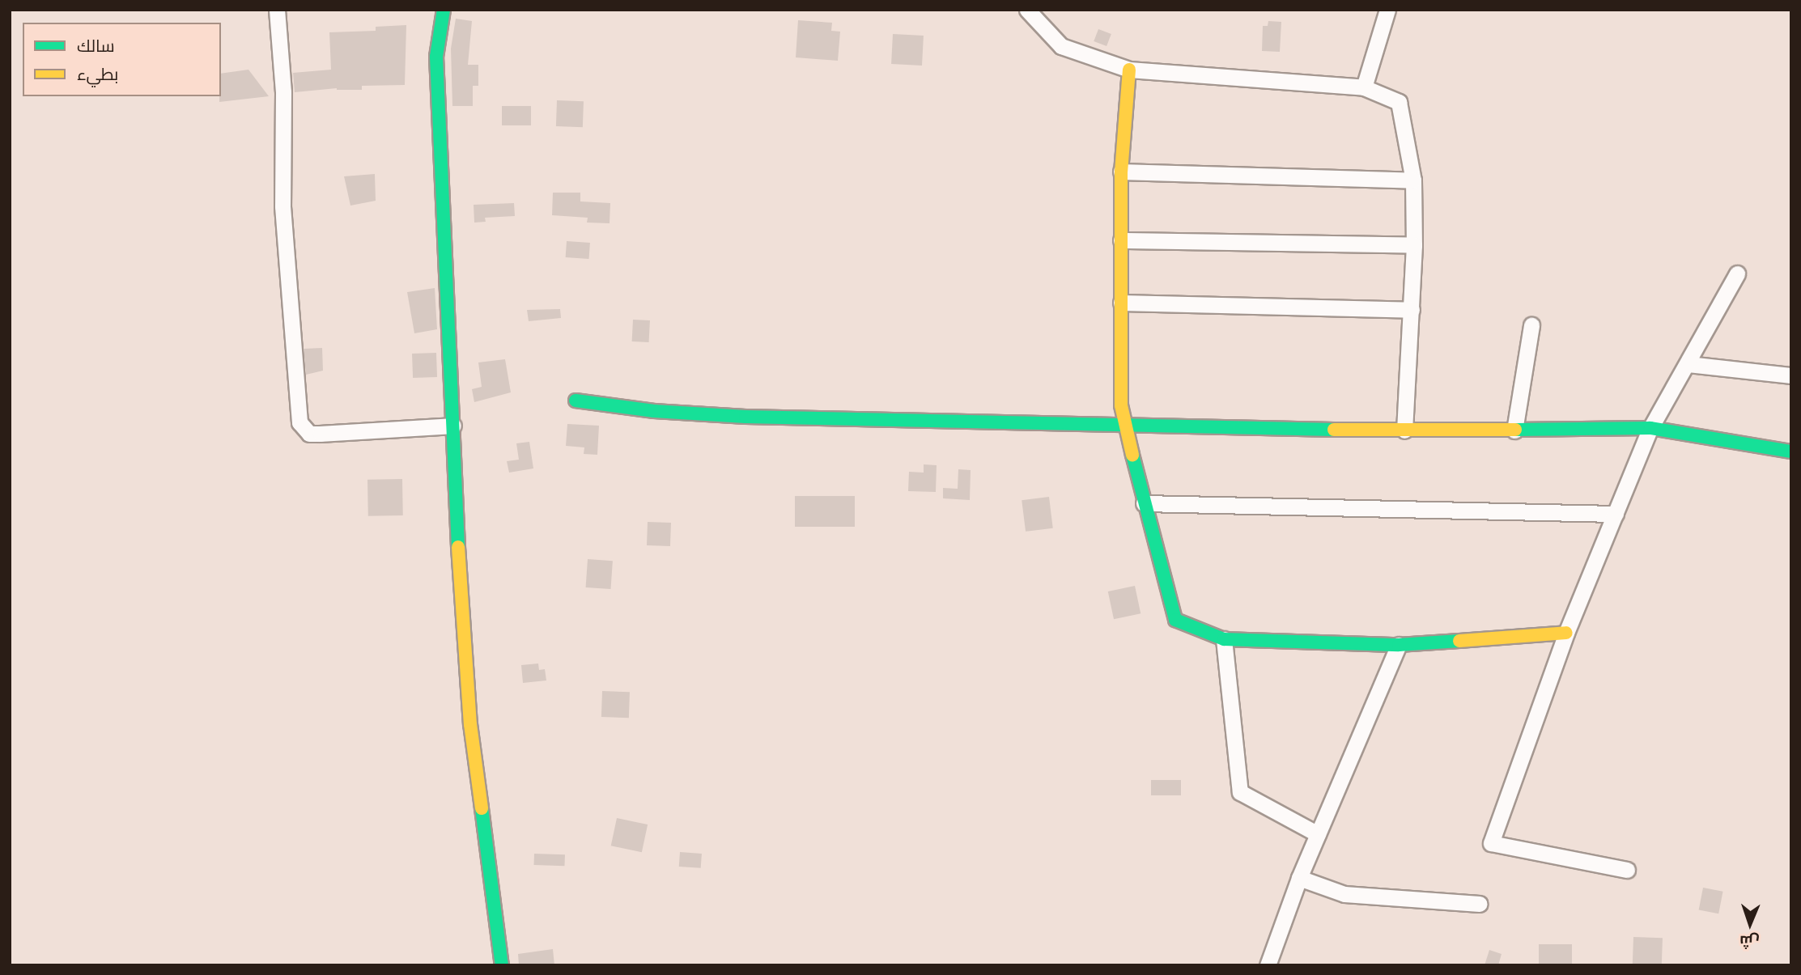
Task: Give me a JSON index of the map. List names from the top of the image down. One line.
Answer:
{"legend":["سالك","بطيء"],"north":"bottom"}
